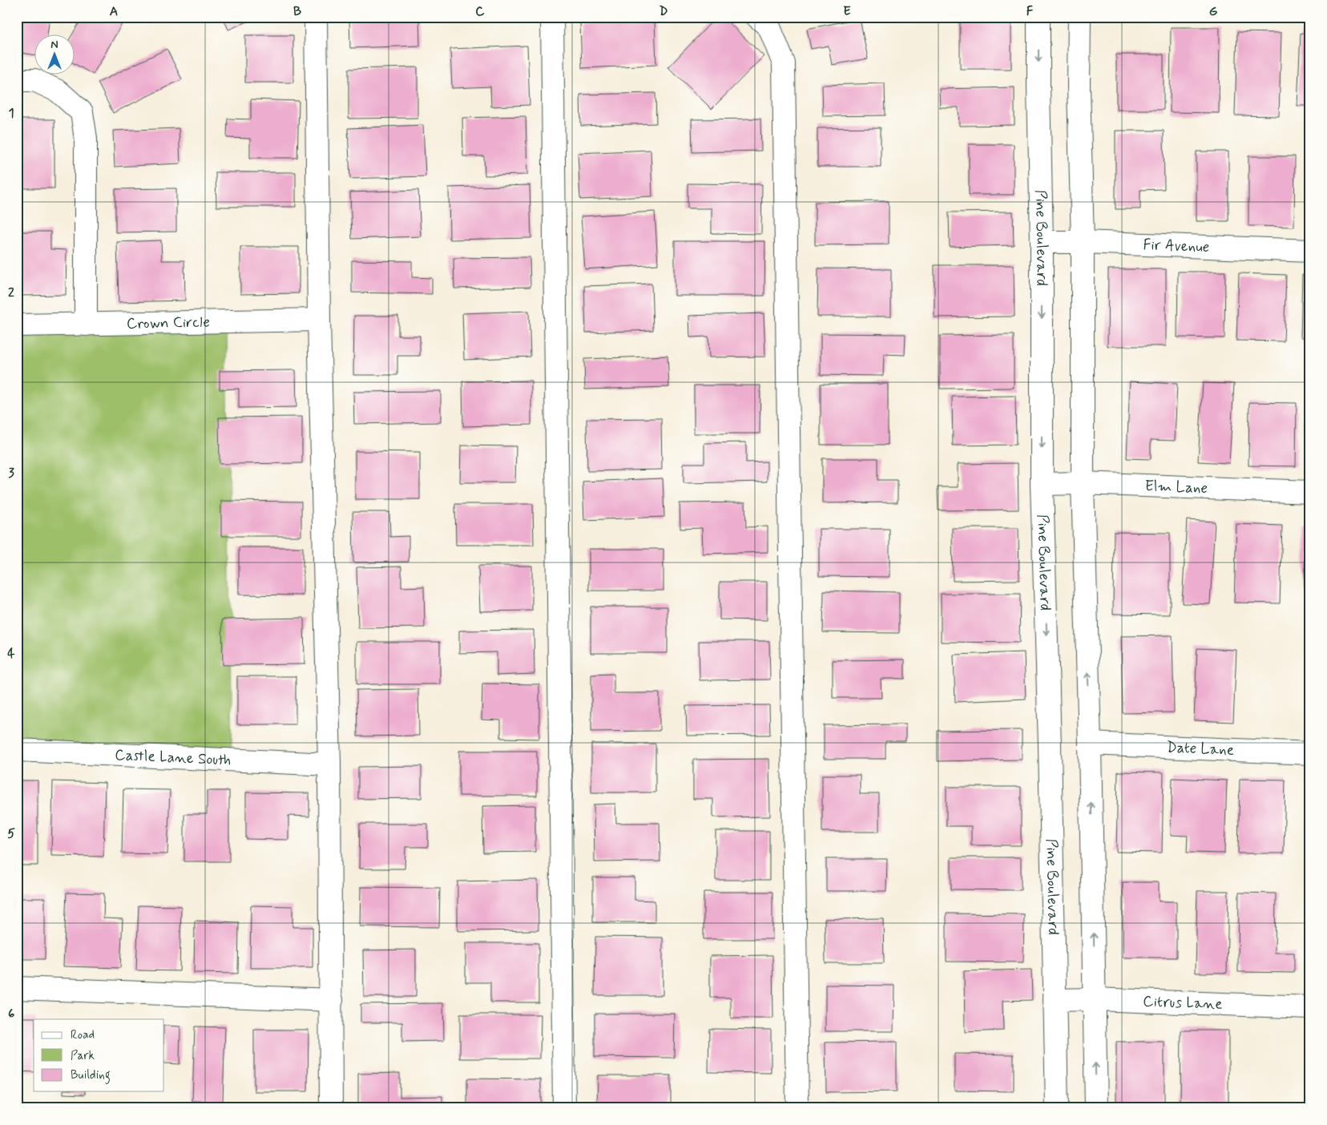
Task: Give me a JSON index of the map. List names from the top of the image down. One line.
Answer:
{"streets":{"street":["Pine Boulevard","Fir Avenue","Crown Circle","Elm Lane","Date Lane","Castle Lane South","Citrus Lane"]},"crossings":[["Pine Boulevard","Fir Avenue"],["Pine Boulevard","Elm Lane"],["Pine Boulevard","Citrus Lane"]],"legend":["Road","Park","Building"],"north":"top","grid":{"columns":["A","B","C","D","E","F","G"],"rows":["1","2","3","4","5","6"]}}
